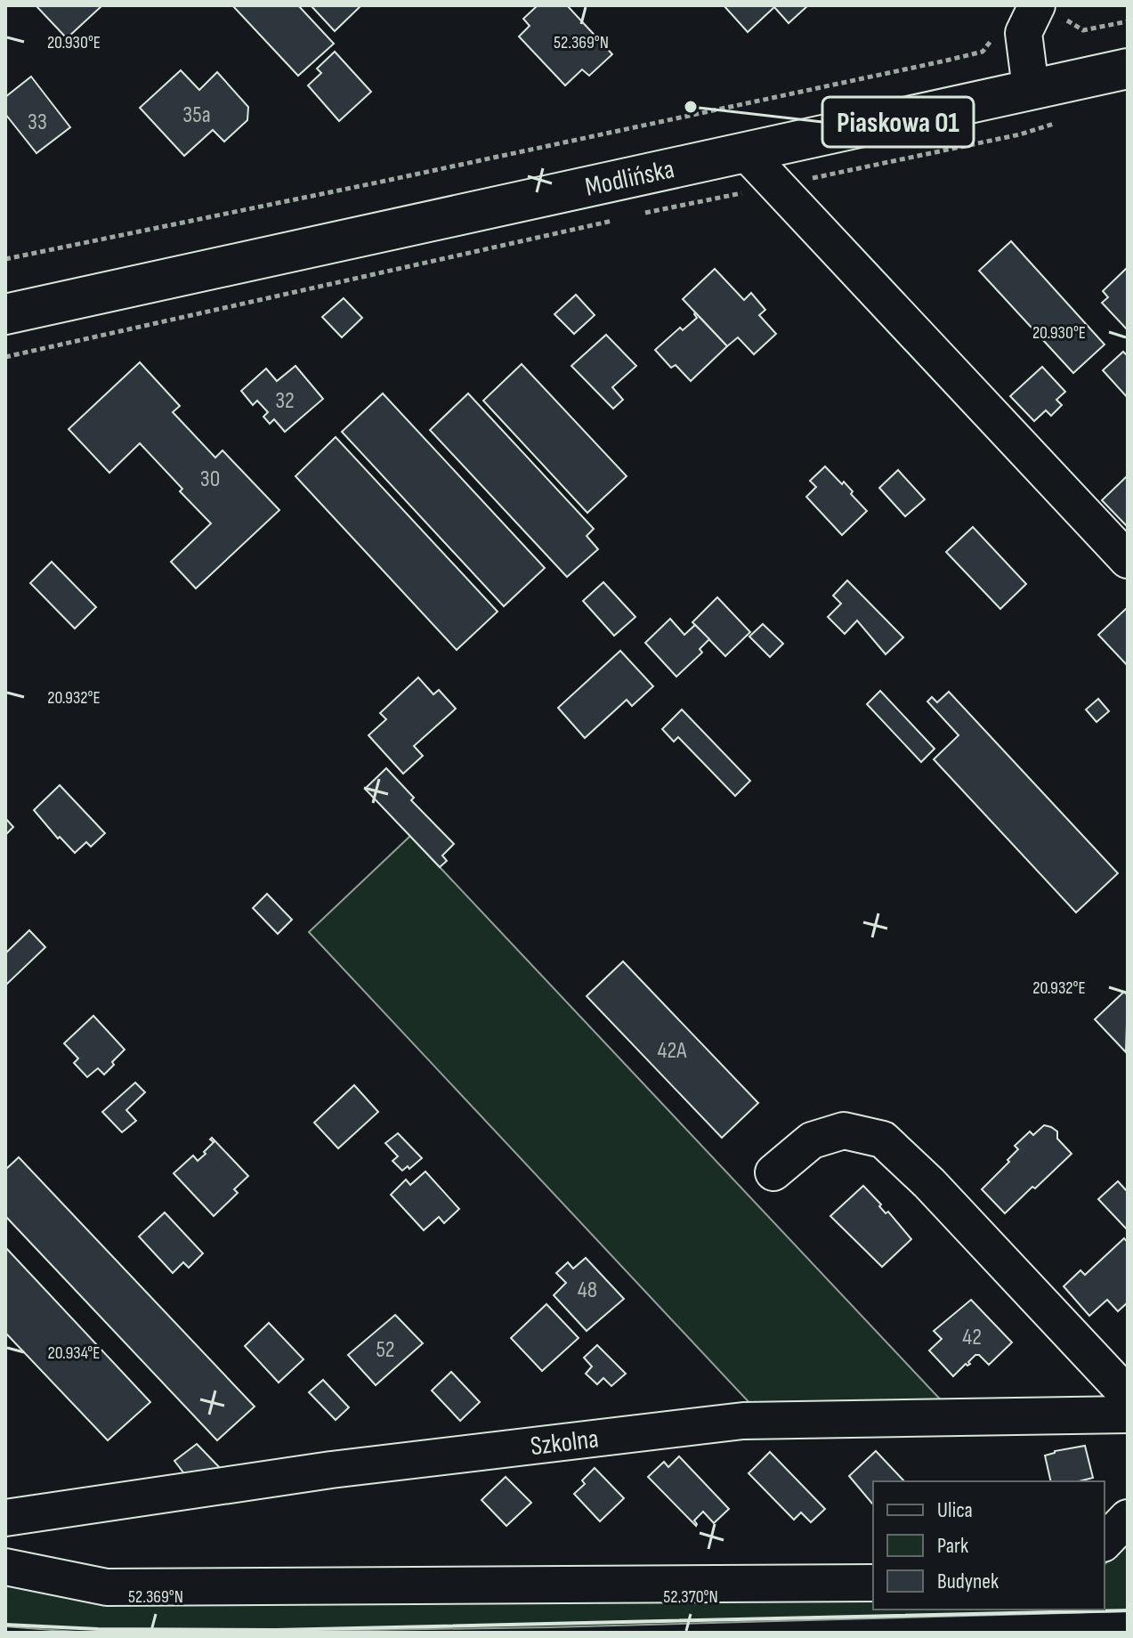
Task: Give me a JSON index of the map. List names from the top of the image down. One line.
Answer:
{"streets":{"main road":["Modlińska"],"street":["Szkolna"]},"places":["Piaskowa 01"],"house_numbers":["35a","33","32","30","42A","48","42","52"],"legend":["Ulica","Park","Budynek"],"coordinates":["20.930°E","52.369°N","20.932°E","20.934°E","52.370°N"]}
